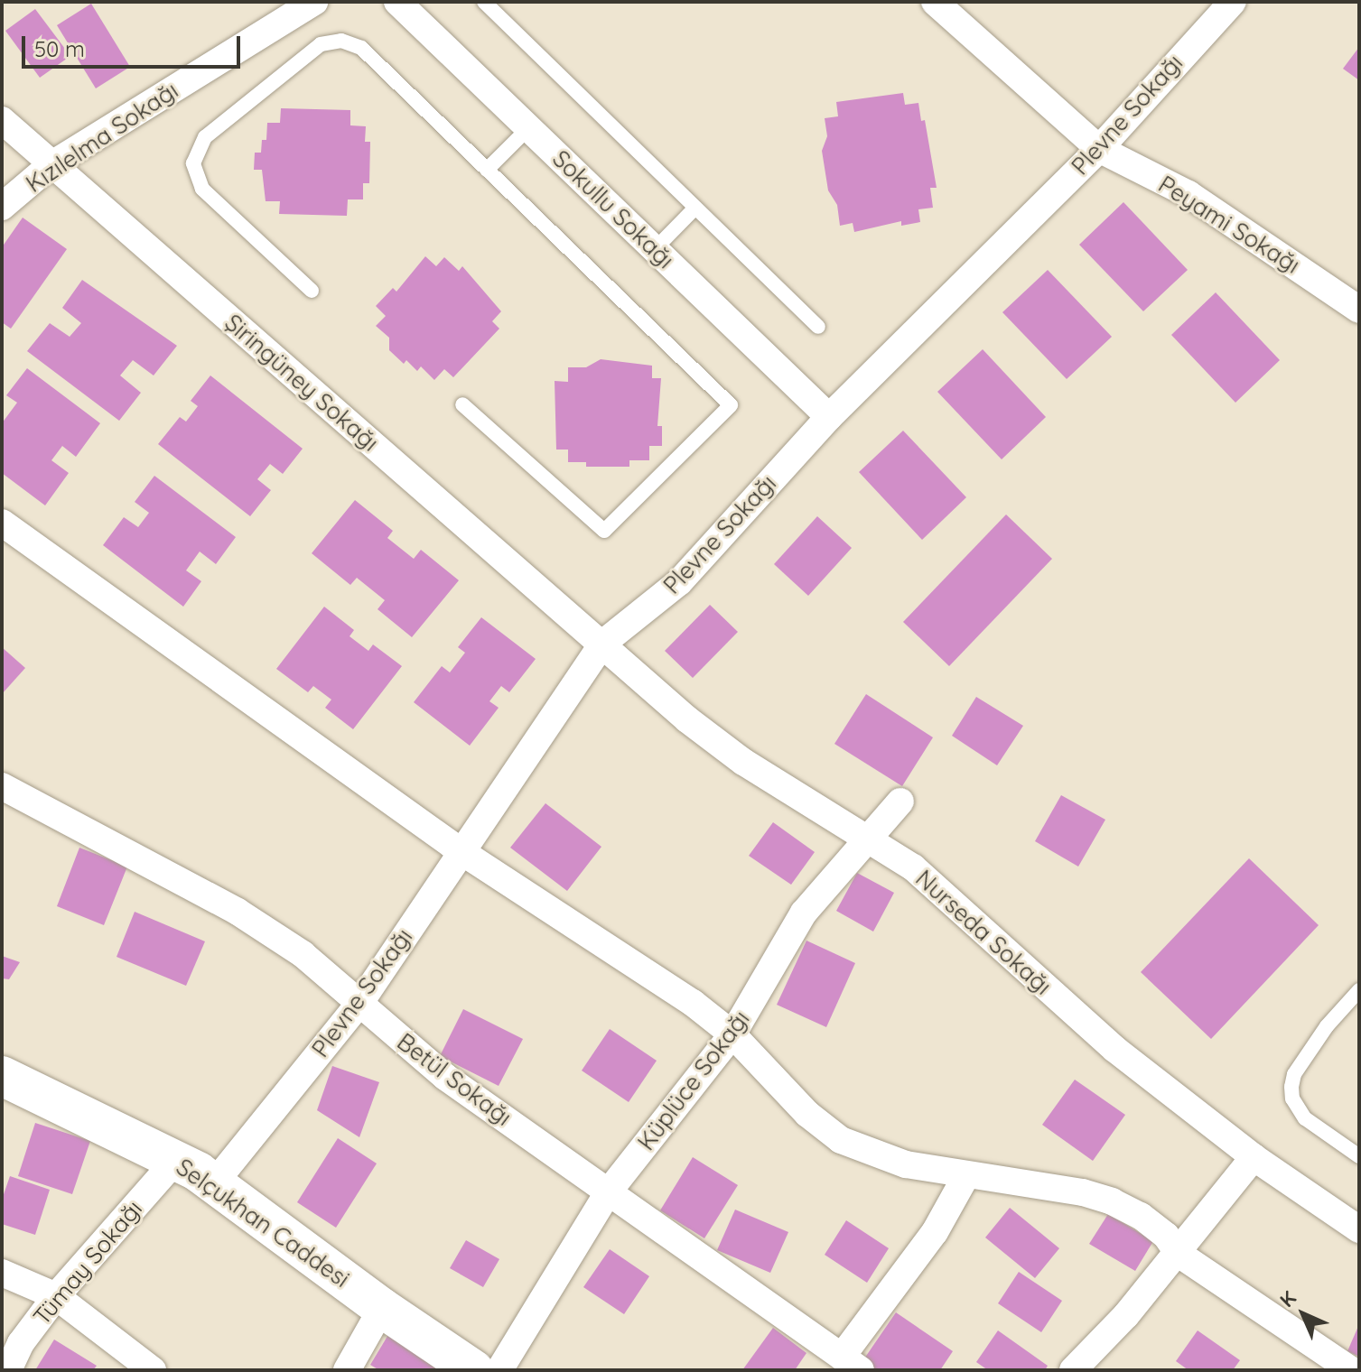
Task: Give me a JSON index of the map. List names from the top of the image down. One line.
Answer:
{"streets":{"street":["Plevne Sokağı","Kızılelma Sokağı","Sokullu Sokağı","Peyami Sokağı","Şiringüney Sokağı","Nurseda Sokağı","Betül Sokağı","Küplüce Sokağı","Selçukhan Caddesi","Tümay Sokağı"]},"crossings":[["Plevne Sokağı","Sokullu Sokağı"],["Plevne Sokağı","Peyami Sokağı"],["Plevne Sokağı","Şiringüney Sokağı"],["Plevne Sokağı","Nurseda Sokağı"],["Plevne Sokağı","Betül Sokağı"],["Plevne Sokağı","Selçukhan Caddesi"],["Kızılelma Sokağı","Şiringüney Sokağı"],["Şiringüney Sokağı","Nurseda Sokağı"],["Nurseda Sokağı","Küplüce Sokağı"],["Betül Sokağı","Küplüce Sokağı"],["Selçukhan Caddesi","Tümay Sokağı"]],"scale_bar":"50 m","north":"top left"}
